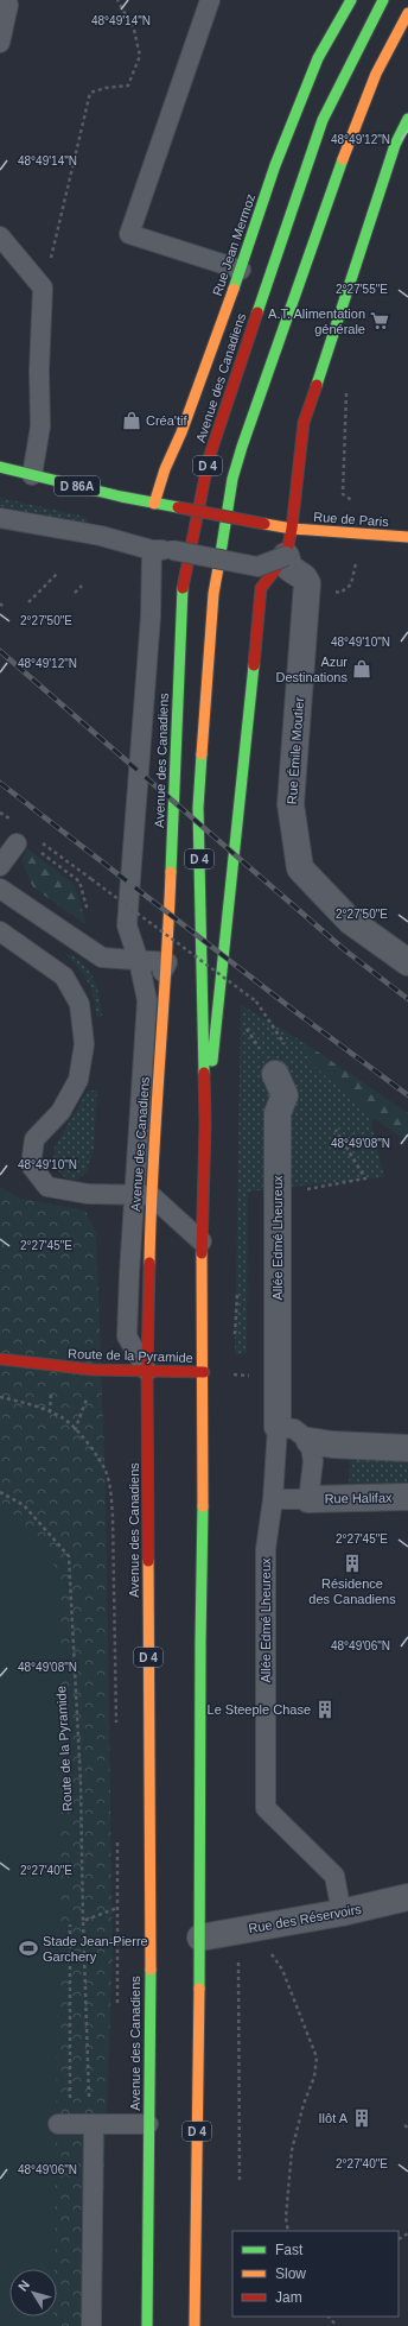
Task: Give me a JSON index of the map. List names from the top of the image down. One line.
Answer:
{"streets":{"main road":["Rue Jean Mermoz","Avenue des Canadiens","D 4","D 86A","Rue de Paris","Route de la Pyramide"],"street":["Rue Émile Moutier","Allée Edmé Lheureux","Rue Halifax","Rue des Réservoirs"]},"crossings":[["Rue Jean Mermoz","D 86A"],["Avenue des Canadiens","Route de la Pyramide"],["D 4","Route de la Pyramide"],["D 4","Rue des Réservoirs"],["D 86A","Rue de Paris"],["Allée Edmé Lheureux","Rue des Réservoirs"]],"places":{"supermarket":["A.T. Alimentation générale"],"shop":["Créa'tif","Azur Destinations"],"building":["Résidence des Canadiens","Le Steeple Chase","Ilôt A"],"sports":["Stade Jean-Pierre Garchery"]},"legend":["Fast","Slow","Jam"],"north":"top left","coordinates":["48°49'14\"N","48°49'12\"N","2°27'55\"E","2°27'50\"E","48°49'10\"N","48°49'08\"N","2°27'45\"E","48°49'06\"N","2°27'40\"E"]}
